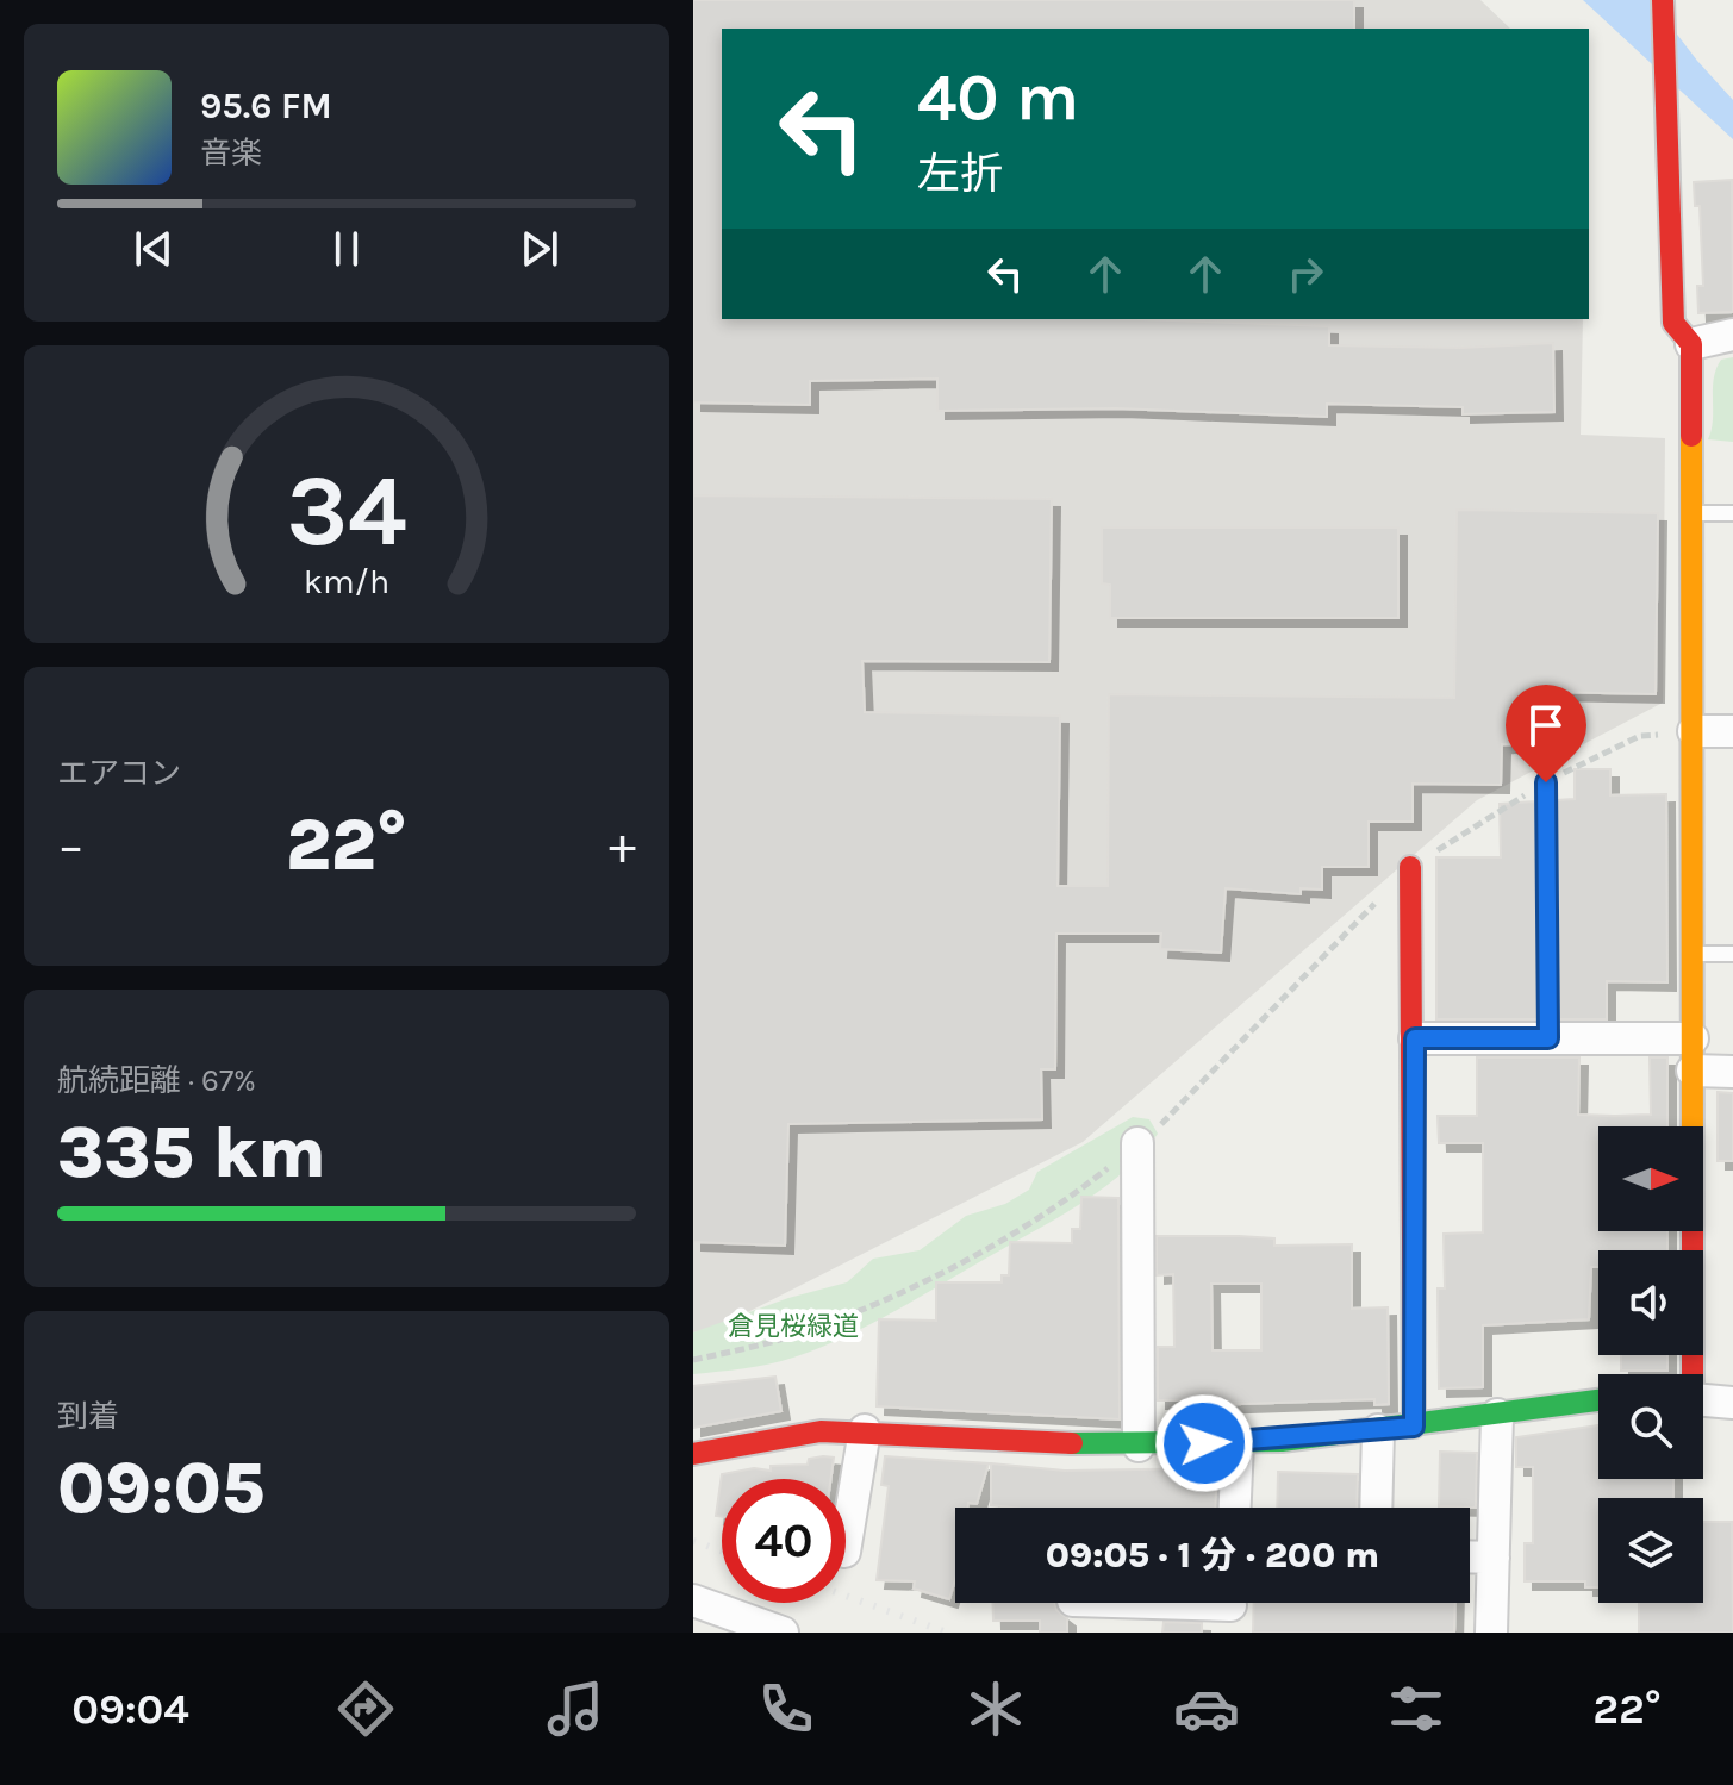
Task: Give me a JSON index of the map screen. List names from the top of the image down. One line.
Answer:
{"parks":["倉見桜緑道"],"north":"right","page":{"turn":["40 m","左折"],"song":["95.6 FM","音楽"],"tile":["エアコン",["航続距離 · 67%","335 km"],["到着","09:05"]],"heat":["−","22°","+"],"limit":"40","trip":"09:05 · 1 分 · 200 m","tabs":["09:04","22°"],"gauge":["34","km/h"]}}
